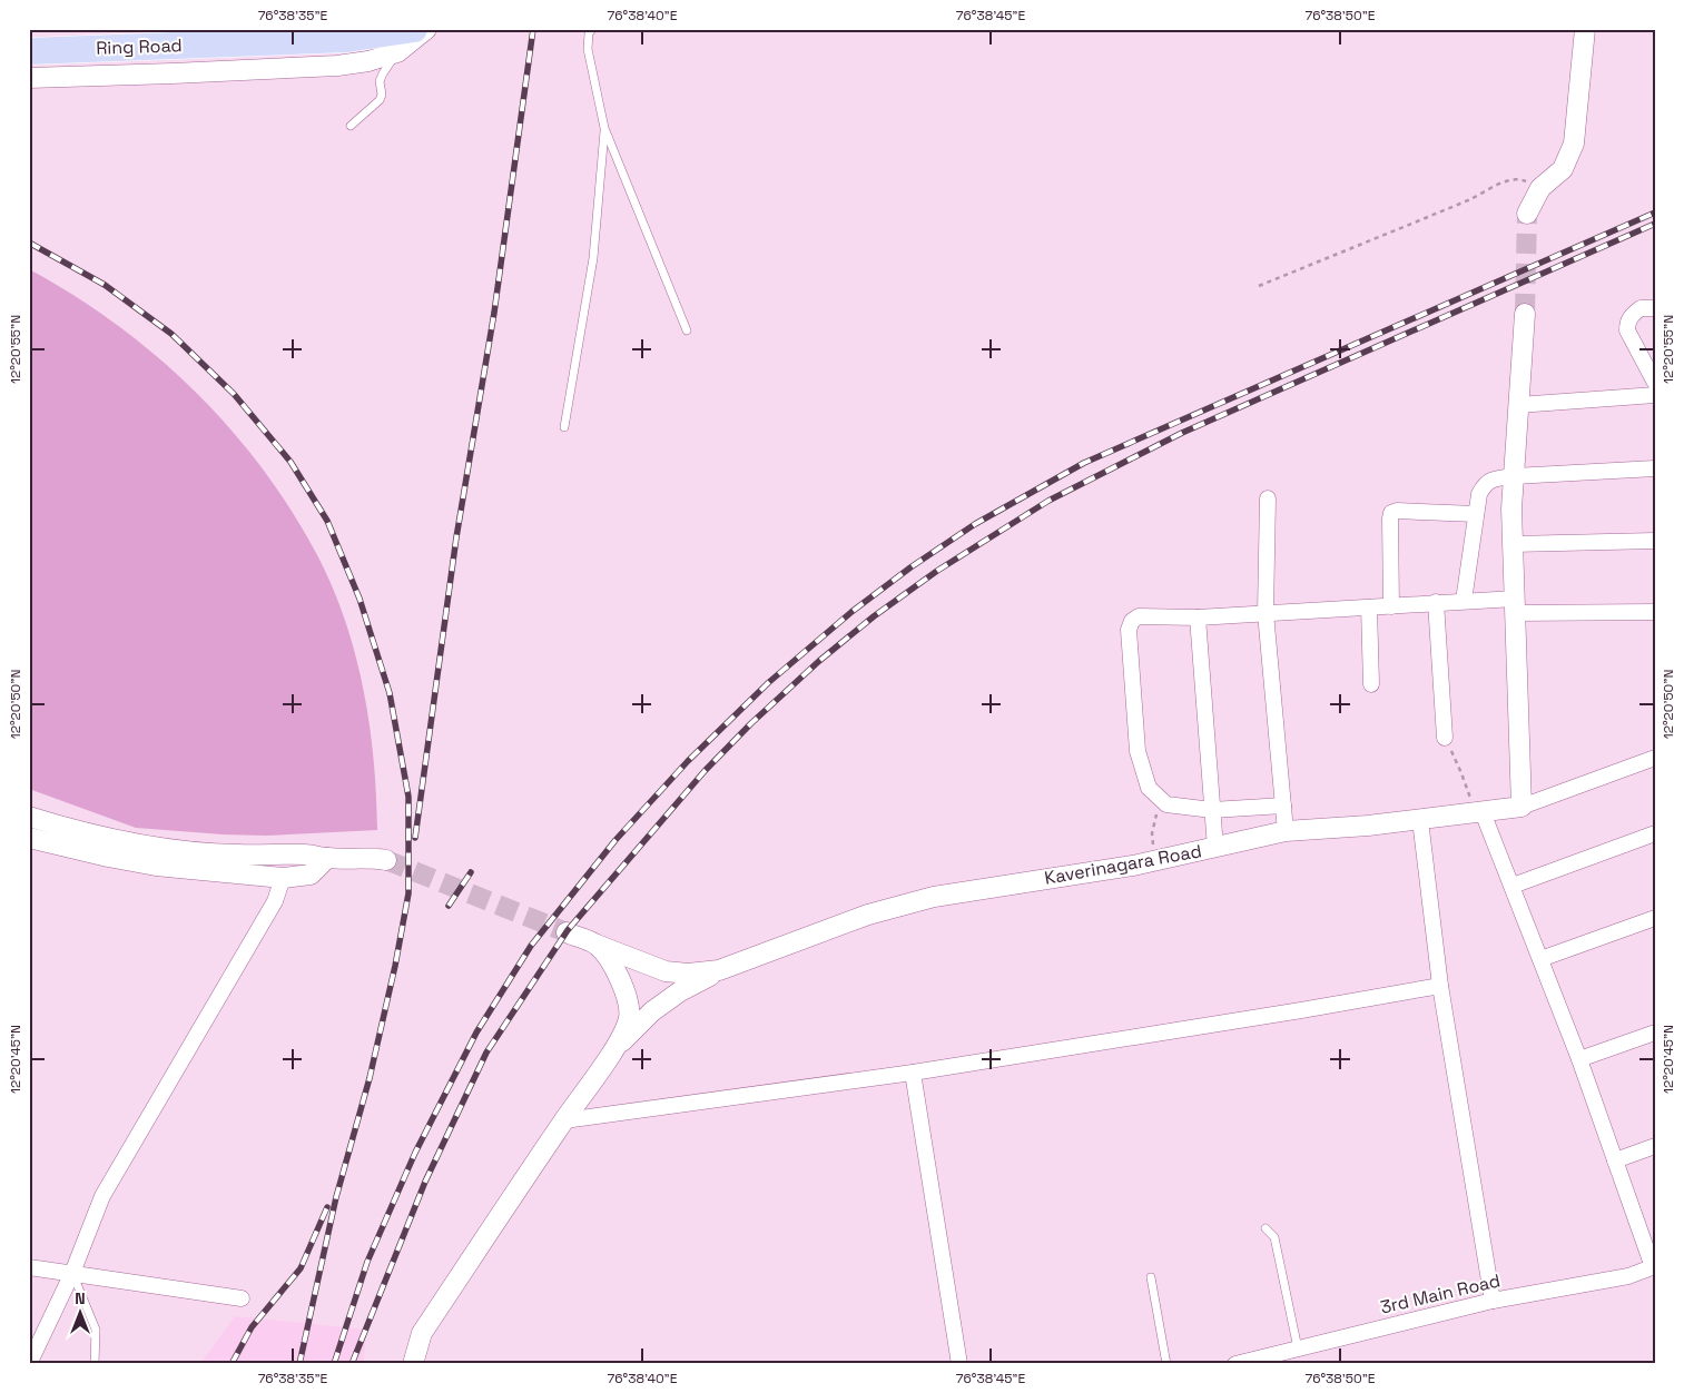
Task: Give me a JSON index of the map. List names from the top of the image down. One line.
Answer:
{"streets":{"highway":["Ring Road"],"street":["Kaverinagara Road","3rd Main Road"]},"north":"top","coordinates":["76°38'35\"E","76°38'40\"E","76°38'45\"E","76°38'50\"E","12°20'55\"N","12°20'50\"N","12°20'45\"N"]}
